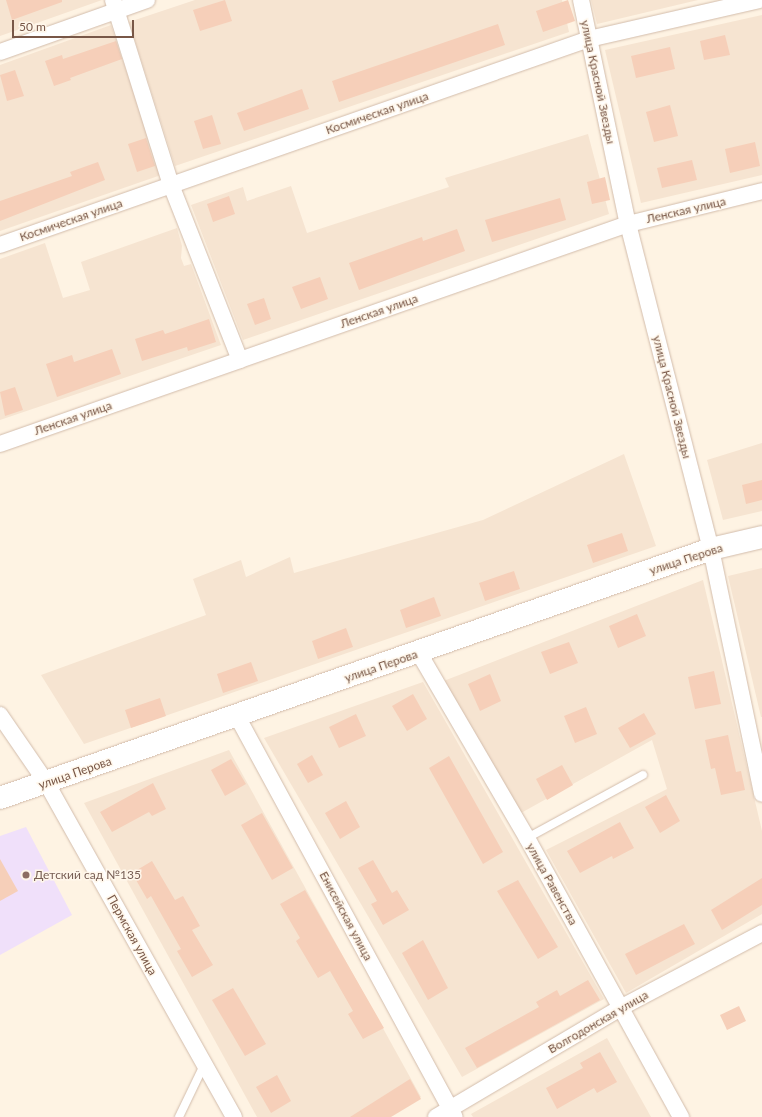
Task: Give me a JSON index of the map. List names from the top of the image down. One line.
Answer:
{"streets":{"main road":["улица Перова"],"street":["улица Красной Звезды","Космическая улица","Ленская улица","улица Равенства","Енисейская улица","Пермская улица","Волгодонская улица"]},"crossings":[["улица Красной Звезды","Космическая улица"],["улица Красной Звезды","Ленская улица"],["улица Красной Звезды","улица Перова"],["улица Перова","улица Равенства"],["улица Перова","Енисейская улица"],["улица Перова","Пермская улица"],["улица Равенства","Волгодонская улица"],["Енисейская улица","Волгодонская улица"]],"places":["Детский сад №135"],"scale_bar":"50 m"}
